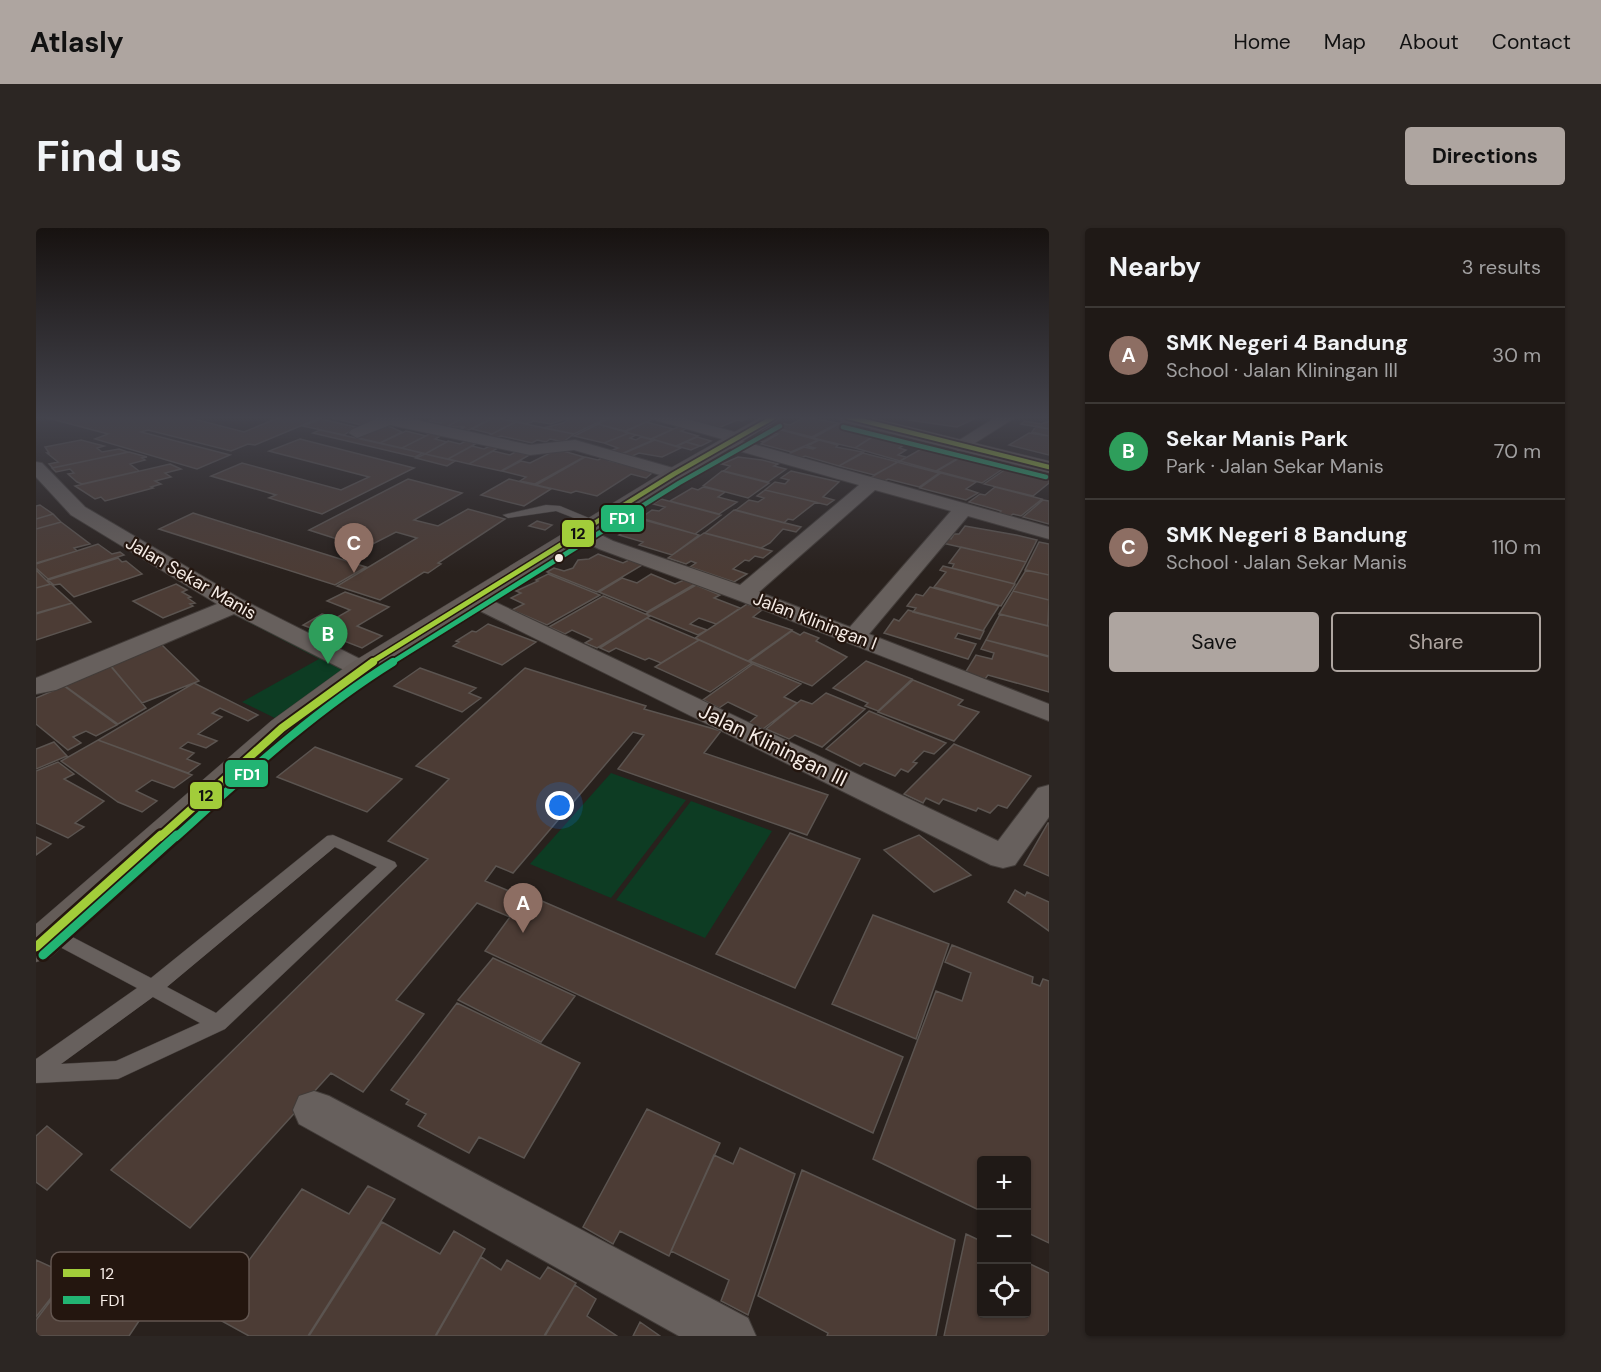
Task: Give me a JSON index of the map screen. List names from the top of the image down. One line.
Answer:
{"streets":{"street":["Jalan Sekar Manis","Jalan Kliningan I","Jalan Kliningan III"]},"lines":["transit line 12","transit line FD1"],"legend":["12","FD1"],"page":{"header":"Atlasly","nav":["Home","Map","About","Contact"],"buttons":["Directions",["Save","Share"]],"title":"Find us","heading":["Nearby","3 results"],"list":[{"mark":"A","name":"SMK Negeri 4 Bandung","note":"School · Jalan Kliningan III","value":"30 m"},{"mark":"B","name":"Sekar Manis Park","note":"Park · Jalan Sekar Manis","value":"70 m"},{"mark":"C","name":"SMK Negeri 8 Bandung","note":"School · Jalan Sekar Manis","value":"110 m"}],"pins":["C","B","A"],"map_buttons":["+","−"]}}
